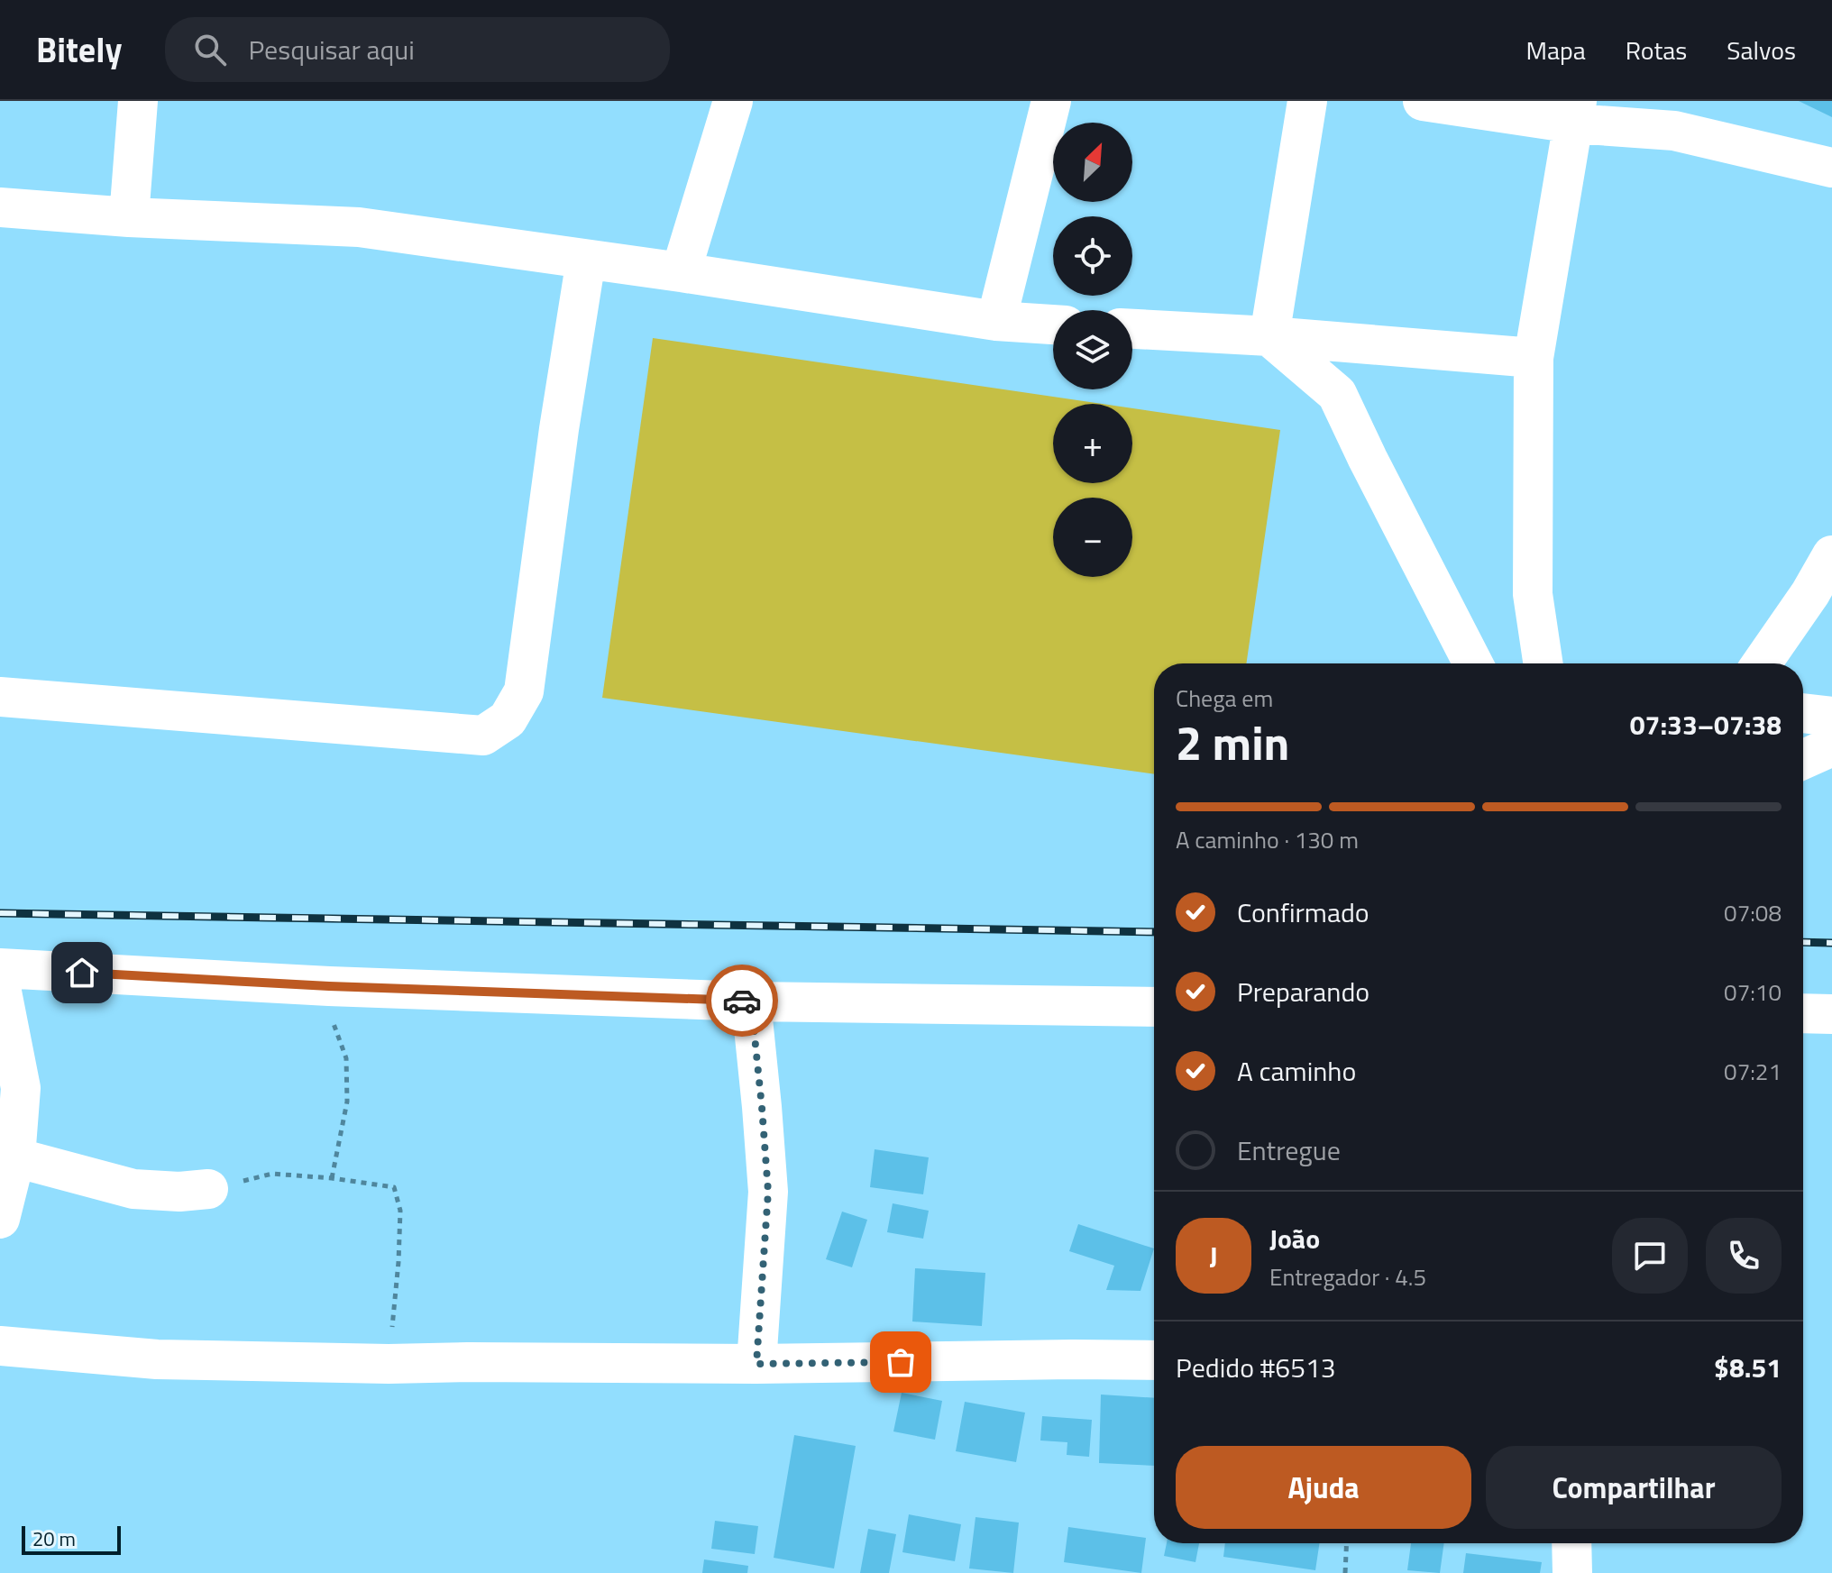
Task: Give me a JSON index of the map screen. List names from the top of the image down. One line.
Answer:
{"scale_bar":"20 m","north":"top right","page":{"header":"Bitely","search":"Pesquisar aqui","nav":["Mapa","Rotas","Salvos"],"map_buttons":["+","−"],"heading":["2 min","Chega em","07:33–07:38"],"panel":["João","Entregador · 4.5","Pedido #6513","$8.51"],"bar":"A caminho · 130 m","list":[["Confirmado","07:08"],["Preparando","07:10"],["A caminho","07:21"],"Entregue"],"round":"J","buttons":["Ajuda","Compartilhar"],"scale":"20 m"}}
